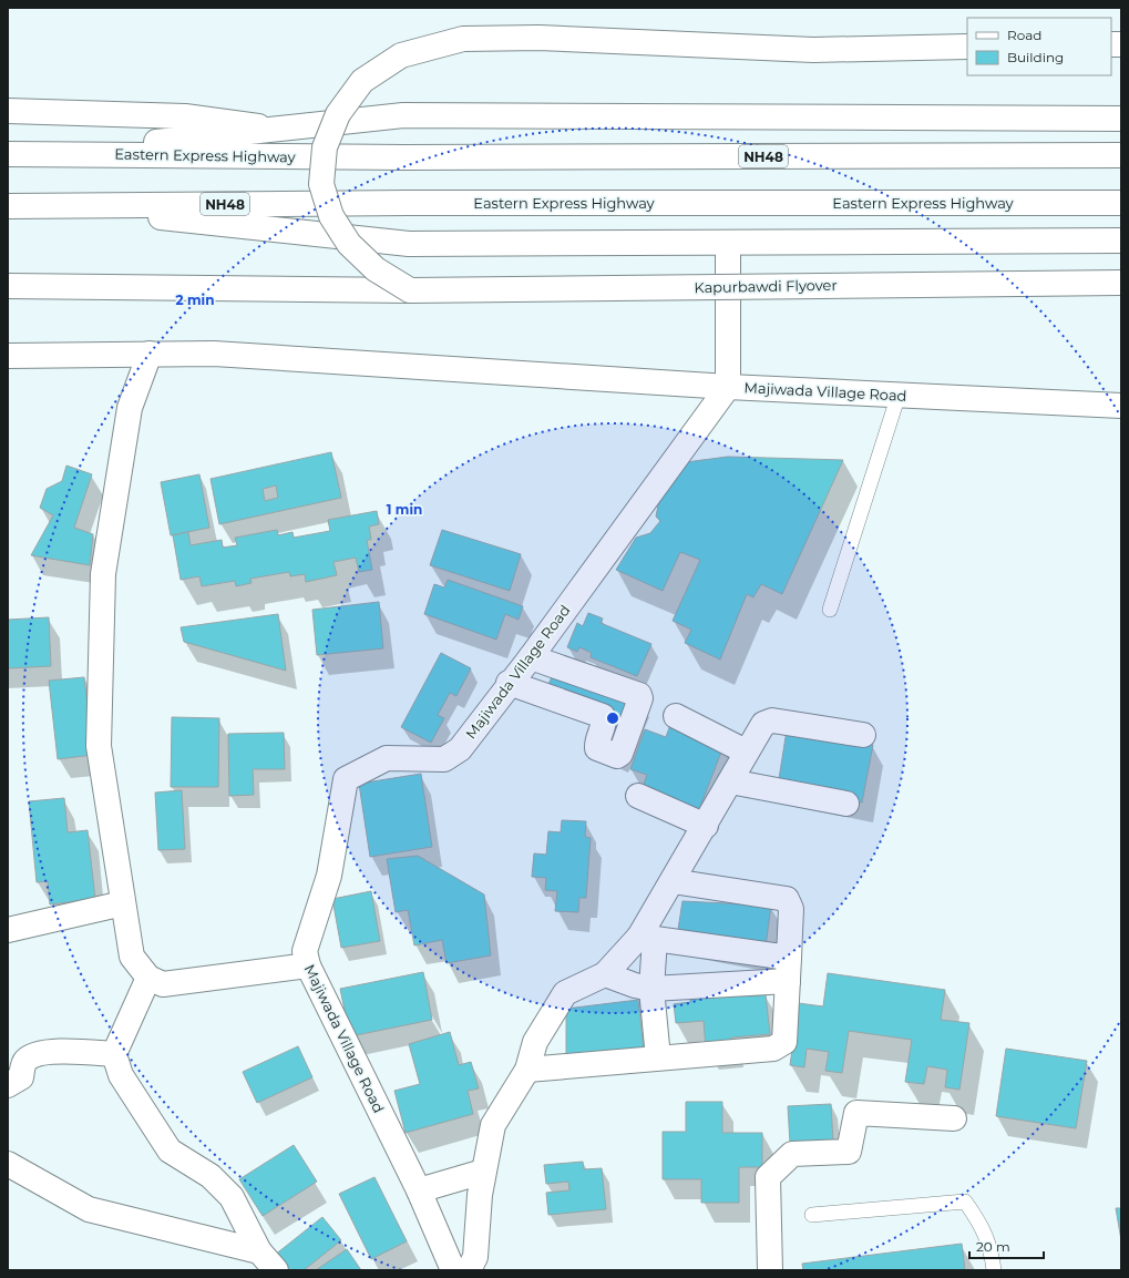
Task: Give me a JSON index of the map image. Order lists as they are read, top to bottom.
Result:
{
  "streets": {
    "main road": [
      "Eastern Express Highway",
      "NH48",
      "Kapurbawdi Flyover",
      "Majiwada Village Road"
    ]
  },
  "legend": ["Road", "Building"],
  "scale_bar": "20 m",
  "rings": ["2 min", "1 min"]
}
